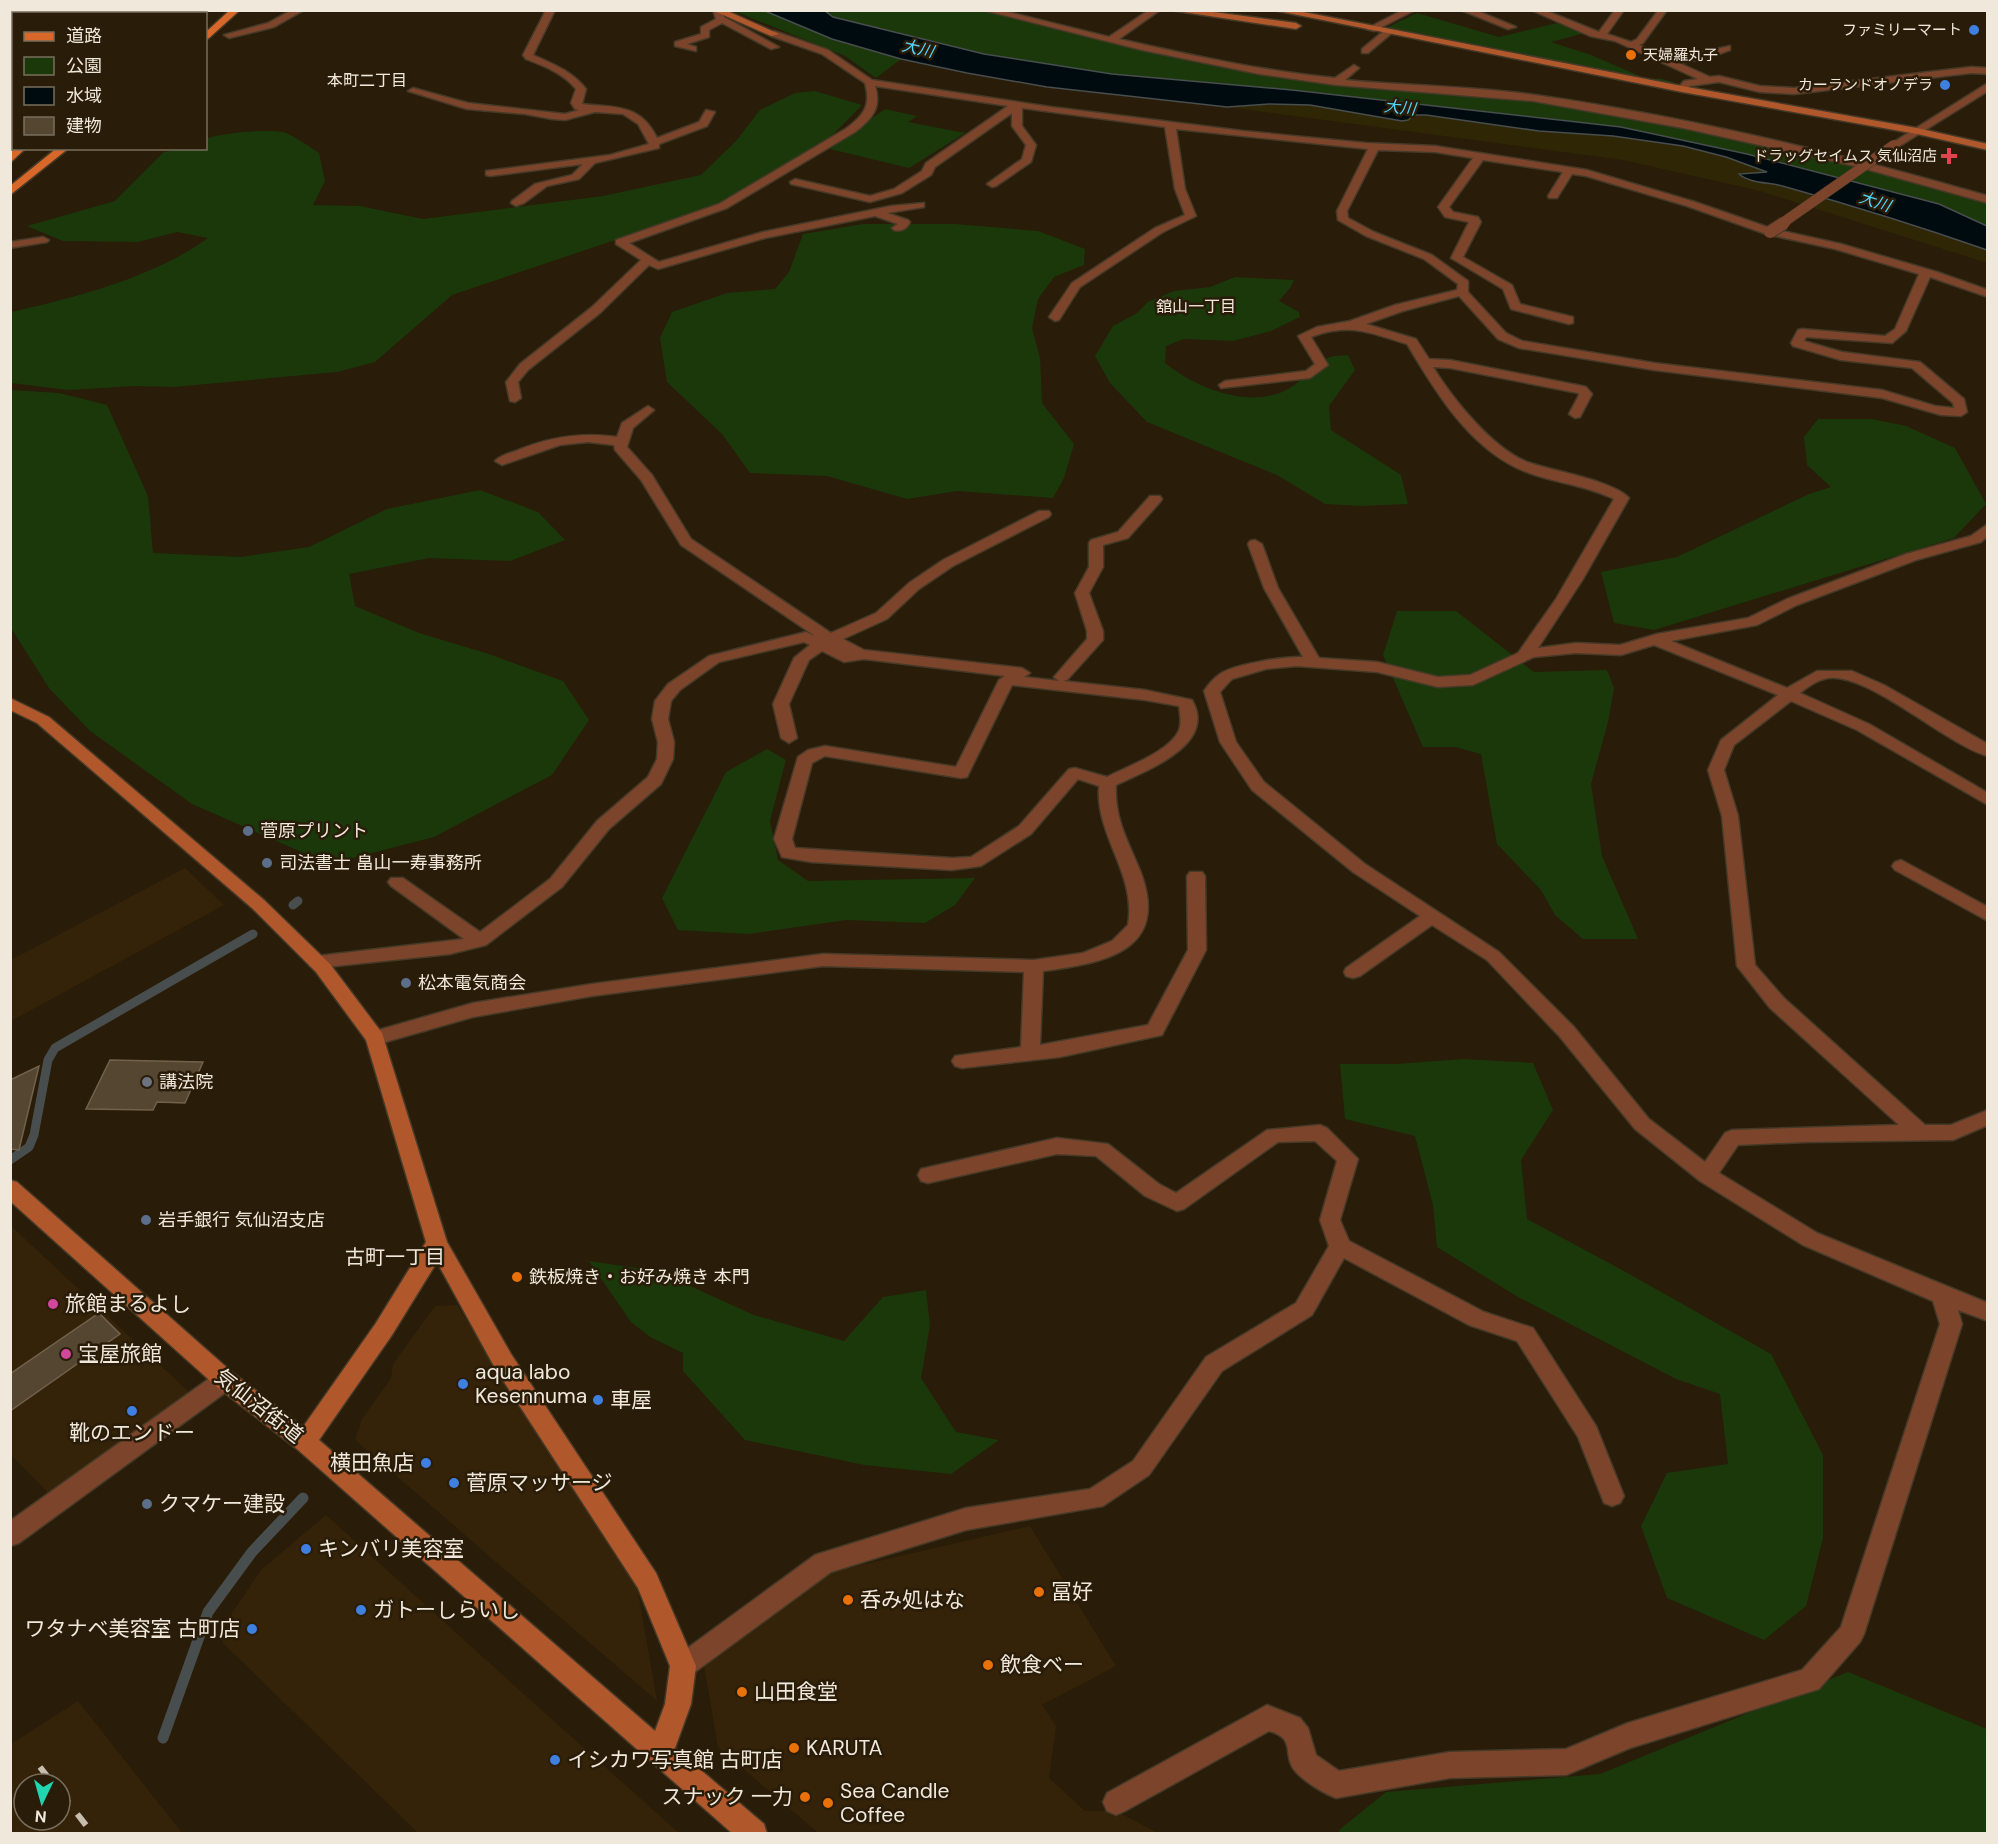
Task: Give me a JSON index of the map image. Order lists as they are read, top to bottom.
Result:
{
  "streets": {
    "street": ["気仙沼街道"]
  },
  "districts": ["本町二丁目", "舘山一丁目", "古町一丁目"],
  "water": ["大川"],
  "places": {
    "other": [
      "ファミリーマート",
      "天婦羅丸子",
      "カーランドオノデラ",
      "菅原プリント",
      "司法書士 畠山一寿事務所",
      "松本電気商会",
      "講法院",
      "岩手銀行 気仙沼支店",
      "鉄板焼き・お好み焼き 本門",
      "旅館まるよし",
      "宝屋旅館",
      "aqua labo Kesennuma",
      "車屋",
      "靴のエンドー",
      "横田魚店",
      "菅原マッサージ",
      "クマケー建設",
      "キンバリ美容室",
      "冨好",
      "呑み処はな",
      "ガトーしらいし",
      "ワタナベ美容室 古町店",
      "飲食ベー",
      "山田食堂",
      "KARUTA",
      "イシカワ写真館 古町店",
      "スナック 一力",
      "Sea Candle Coffee"
    ],
    "health": ["ドラッグセイムス 気仙沼店"]
  },
  "legend": [
    "道路",
    "公園",
    "水域",
    "建物"
  ],
  "north": "bottom"
}
